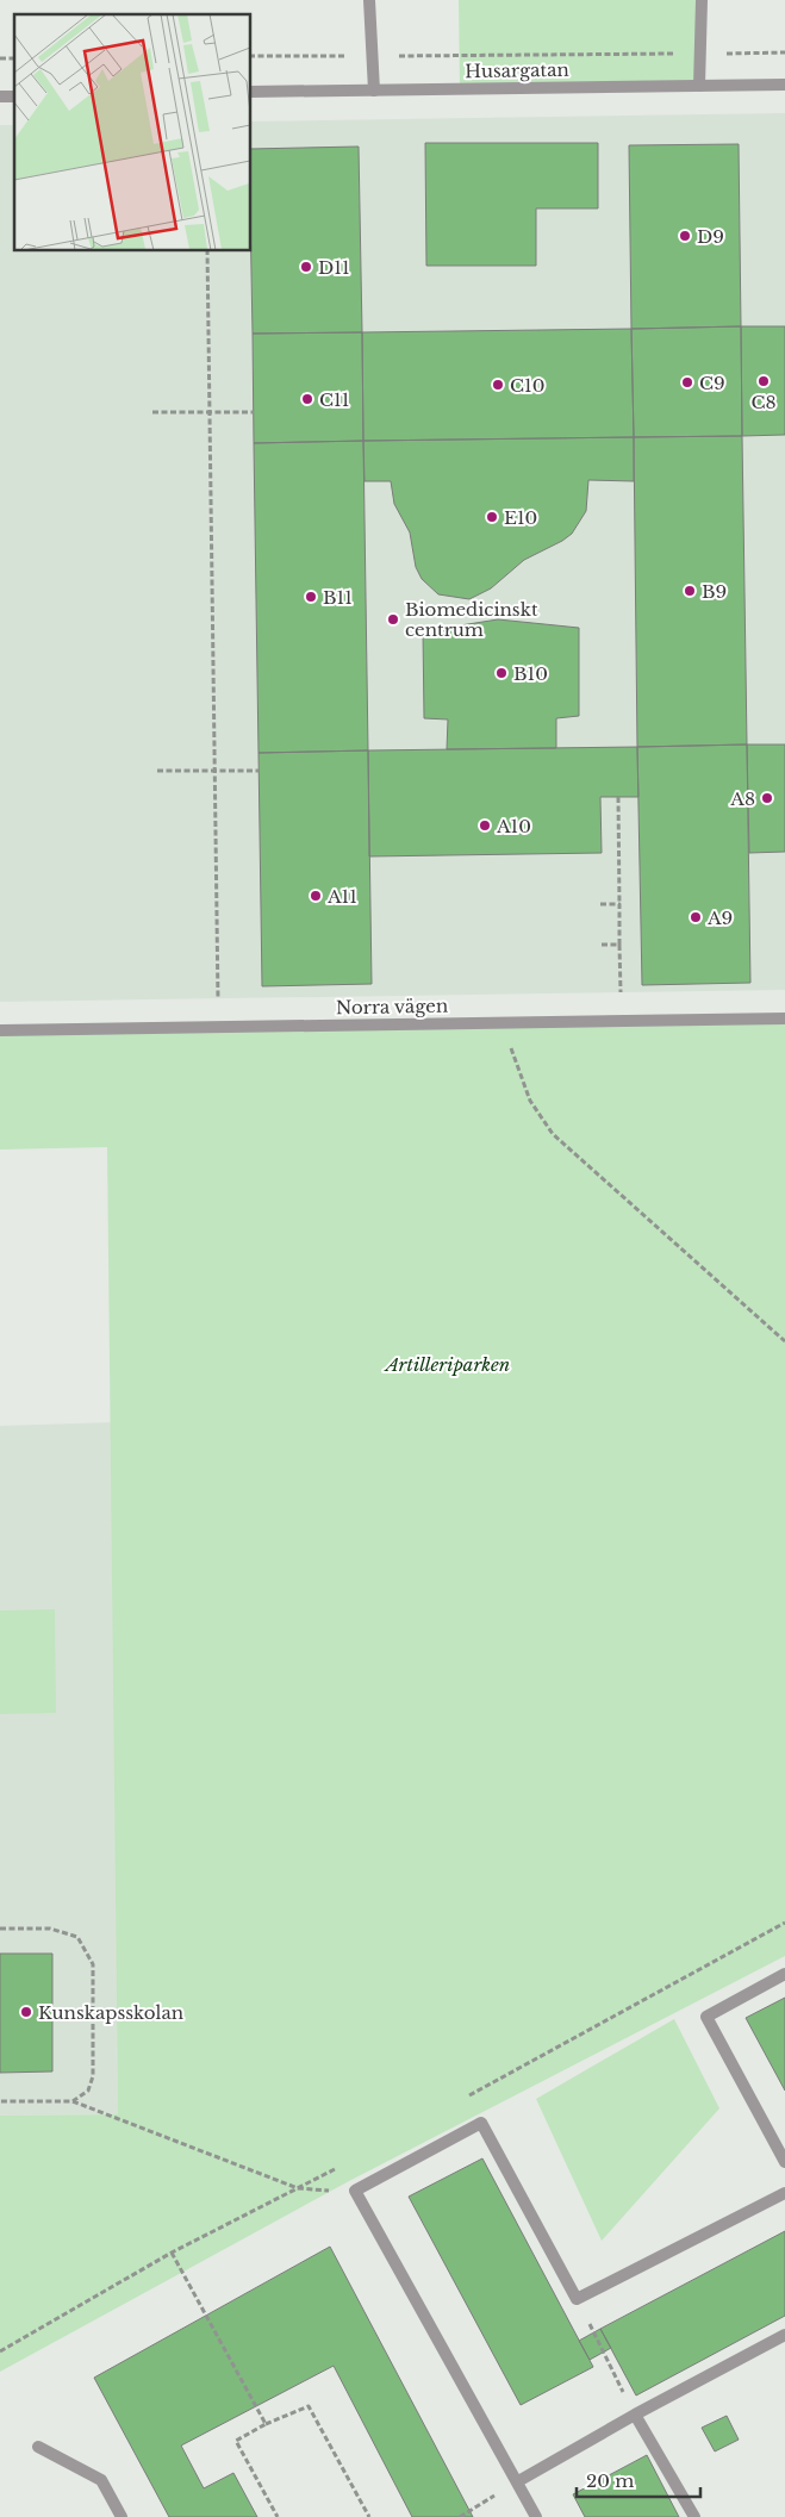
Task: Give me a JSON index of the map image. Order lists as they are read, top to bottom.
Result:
{
  "streets": {
    "street": ["Husargatan", "Norra vägen"]
  },
  "parks": ["Artilleriparken"],
  "places": [
    "D9",
    "D11",
    "C8",
    "C9",
    "C10",
    "C11",
    "E10",
    "B9",
    "B11",
    "Biomedicinskt centrum",
    "B10",
    "A8",
    "A10",
    "A11",
    "A9",
    "Kunskapsskolan"
  ],
  "scale_bar": "20 m"
}
